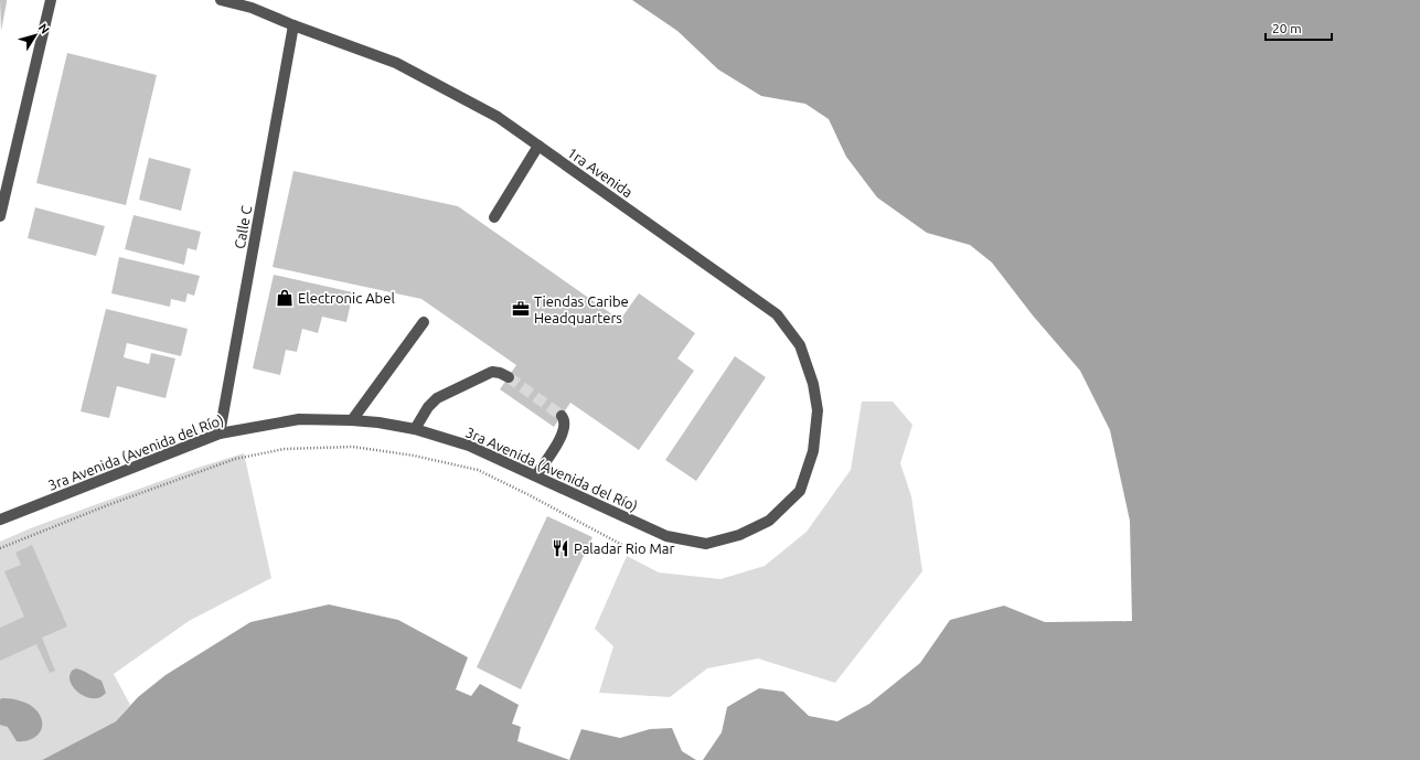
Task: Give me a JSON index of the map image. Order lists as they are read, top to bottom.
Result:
{
  "streets": {
    "street": ["1ra Avenida", "Calle C", "3ra Avenida (Avenida del Río)"]
  },
  "crossings": [
    ["1ra Avenida", "Calle C"],
    ["1ra Avenida", "3ra Avenida (Avenida del Río)"],
    ["Calle C", "3ra Avenida (Avenida del Río)"]
  ],
  "places": {
    "shop": ["Electronic Abel"],
    "office": ["Tiendas Caribe Headquarters"],
    "restaurant": ["Paladar Rio Mar"]
  },
  "scale_bar": "20 m",
  "north": "top right"
}
